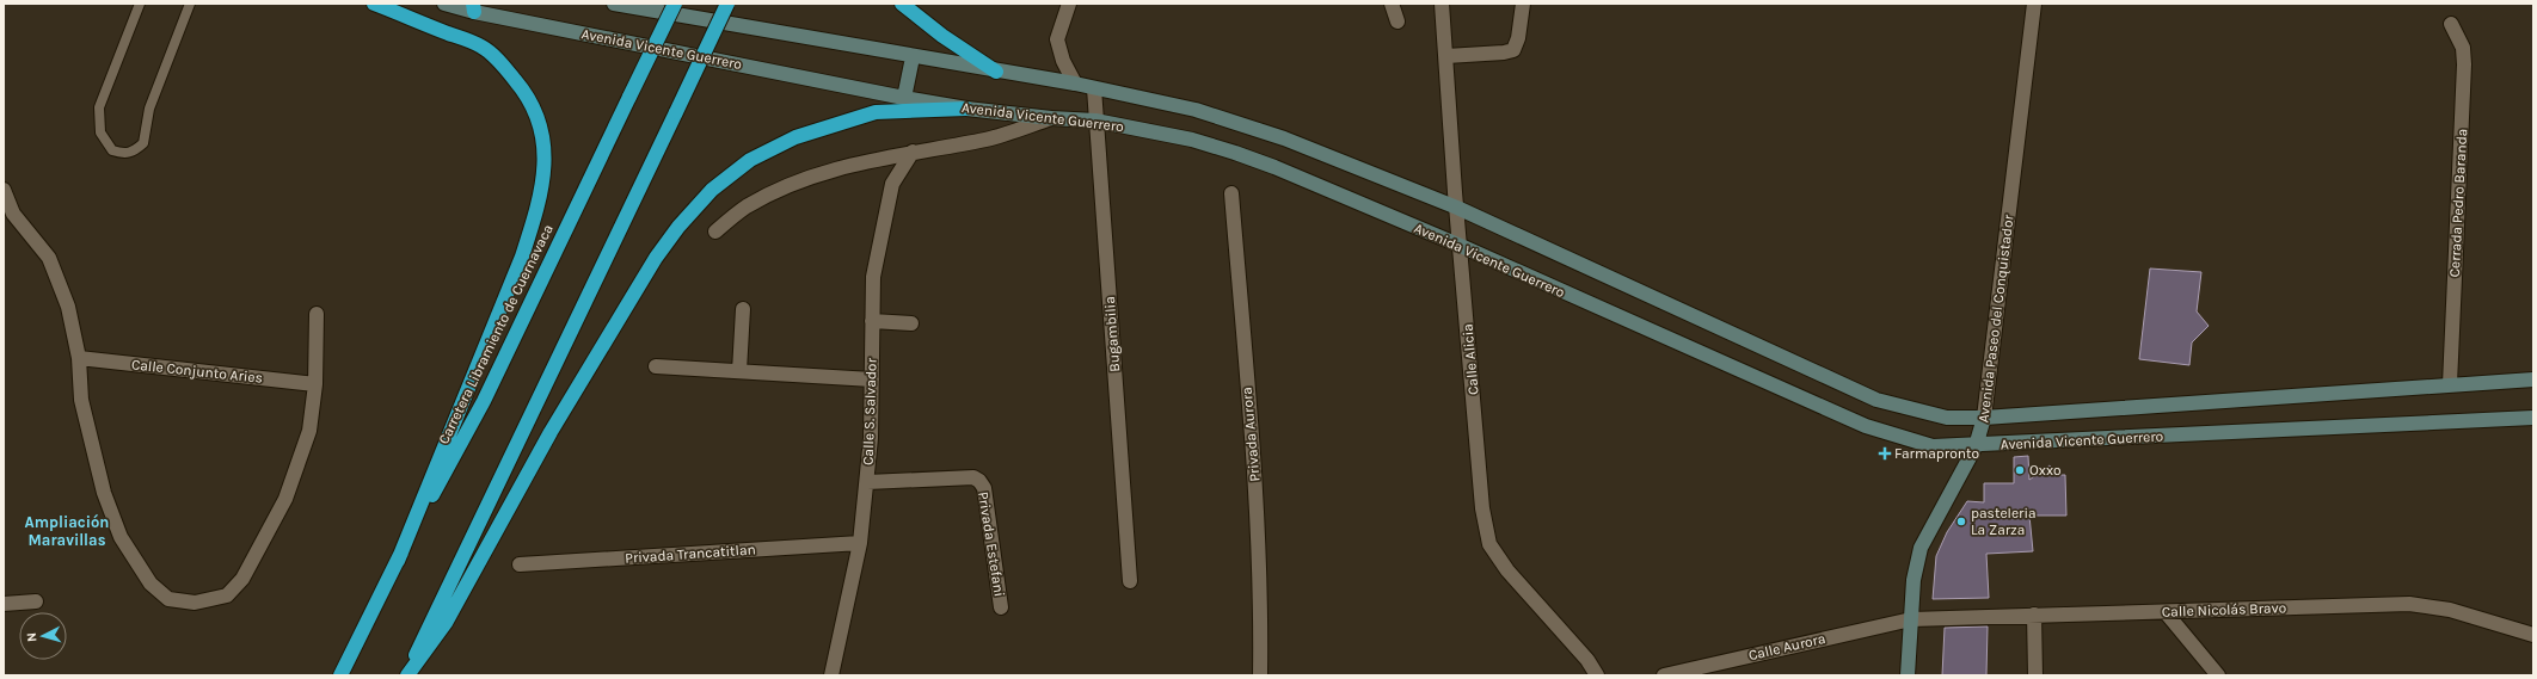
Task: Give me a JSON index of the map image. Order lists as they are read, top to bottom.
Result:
{
  "streets": {
    "highway": ["Carretera Libramiento de Cuernavaca"],
    "main road": ["Avenida Vicente Guerrero", "Avenida Paseo del Conquistador"],
    "street": [
      "Cerrada Pedro Baranda",
      "Bugambilia",
      "Calle Alicia",
      "Calle Conjunto Aries",
      "Calle S. Salvador",
      "Privada Aurora",
      "Privada Estefani",
      "Privada Trancatitlan",
      "Calle Nicolás Bravo",
      "Calle Aurora"
    ]
  },
  "crossings": [
    ["Avenida Vicente Guerrero", "Cerrada Pedro Baranda"],
    ["Avenida Vicente Guerrero", "Avenida Paseo del Conquistador"],
    ["Avenida Vicente Guerrero", "Bugambilia"],
    ["Avenida Vicente Guerrero", "Calle Alicia"],
    ["Avenida Paseo del Conquistador", "Calle Nicolás Bravo"],
    ["Avenida Paseo del Conquistador", "Calle Aurora"],
    ["Calle S. Salvador", "Privada Estefani"],
    ["Calle S. Salvador", "Privada Trancatitlan"],
    ["Calle Nicolás Bravo", "Calle Aurora"]
  ],
  "districts": ["Ampliación Maravillas"],
  "places": {
    "health": ["Farmapronto"],
    "other": ["Oxxo", "pasteleria La Zarza"]
  },
  "north": "left"
}
